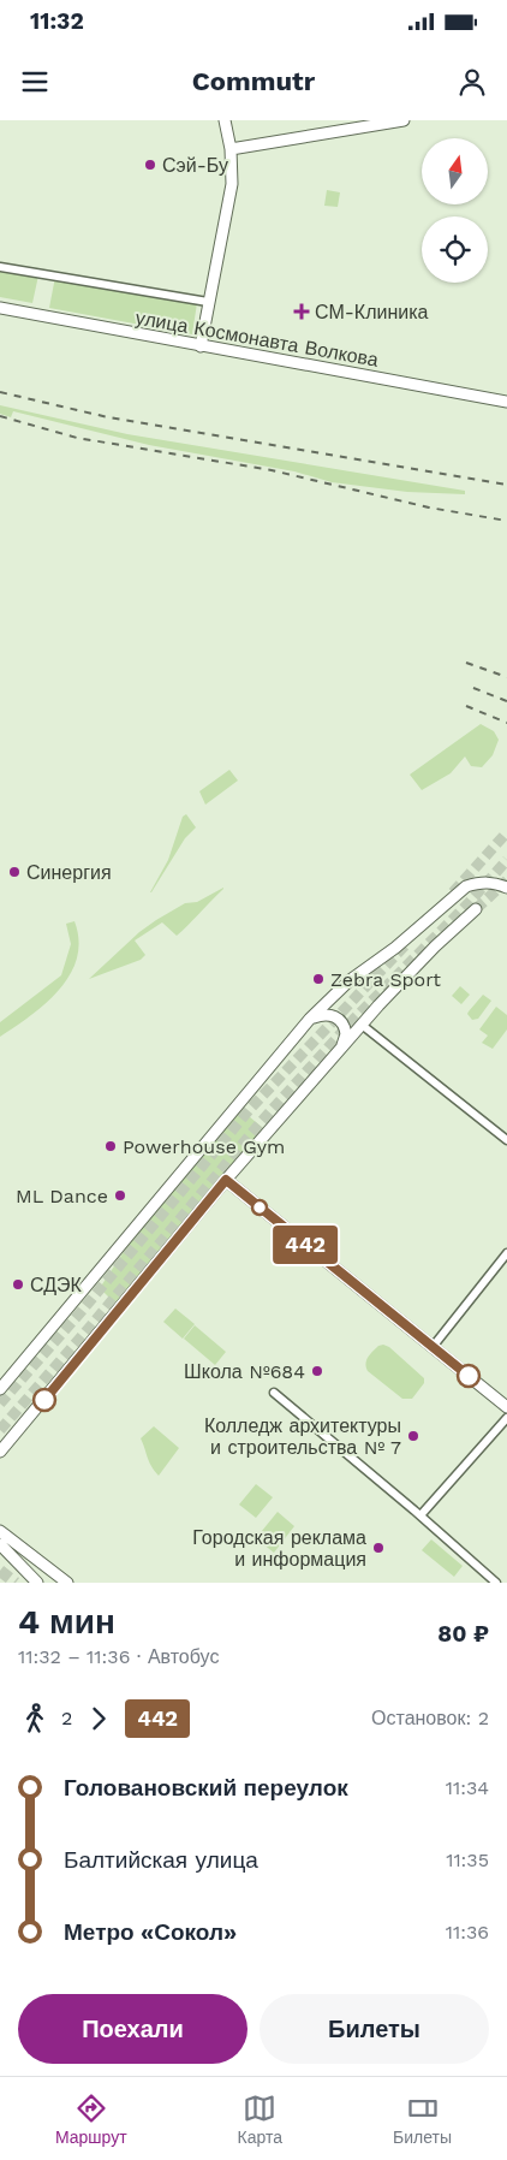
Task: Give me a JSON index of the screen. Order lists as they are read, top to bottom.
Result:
{
  "streets": {
    "street": ["улица Космонавта Волкова"]
  },
  "places": {
    "other": [
      "Сэй-Бу",
      "Синергия",
      "Zebra Sport",
      "Powerhouse Gym",
      "ML Dance",
      "СДЭК",
      "Школа №684",
      "Колледж архитектуры и строительства № 7",
      "Городская реклама и информация"
    ],
    "health": ["СМ-Клиника"]
  },
  "lines": ["bus line 442"],
  "north": "top",
  "page": {
    "status": "11:32",
    "header": "Commutr",
    "on_map": "442",
    "heading": ["4 мин", "11:32 – 11:36 · Автобус", "80 ₽"],
    "legs": ["2", "442", "Остановок: 2"],
    "list": [
      {
        "name": "Головановский переулок",
        "value": "11:34"
      },
      {
        "name": "Балтийская улица",
        "value": "11:35"
      },
      {
        "name": "Метро «Сокол»",
        "value": "11:36"
      }
    ],
    "buttons": ["Поехали", "Билеты"],
    "tabs": ["Маршрут", "Карта", "Билеты"]
  }
}
